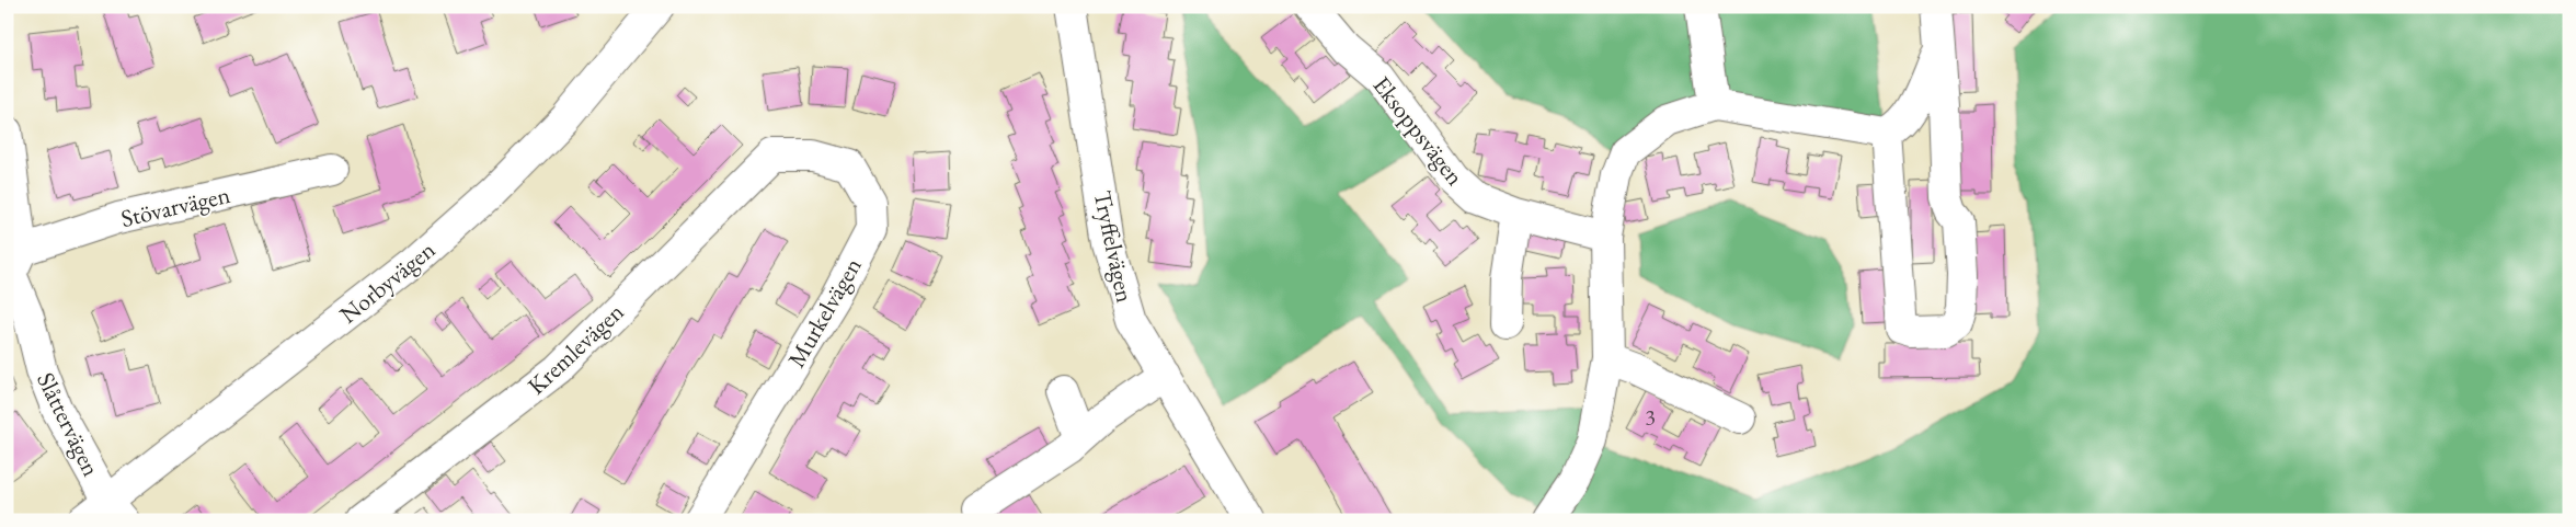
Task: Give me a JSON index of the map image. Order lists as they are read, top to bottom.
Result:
{
  "streets": {
    "street": [
      "Eksoppsvägen",
      "Stövarvägen",
      "Tryffelvägen",
      "Norbyvägen",
      "Murkelvägen",
      "Kremlevägen",
      "Slåttervägen"
    ]
  },
  "crossings": [
    ["Stövarvägen", "Slåttervägen"],
    ["Norbyvägen", "Slåttervägen"],
    ["Murkelvägen", "Kremlevägen"]
  ],
  "house_numbers": ["3"]
}
